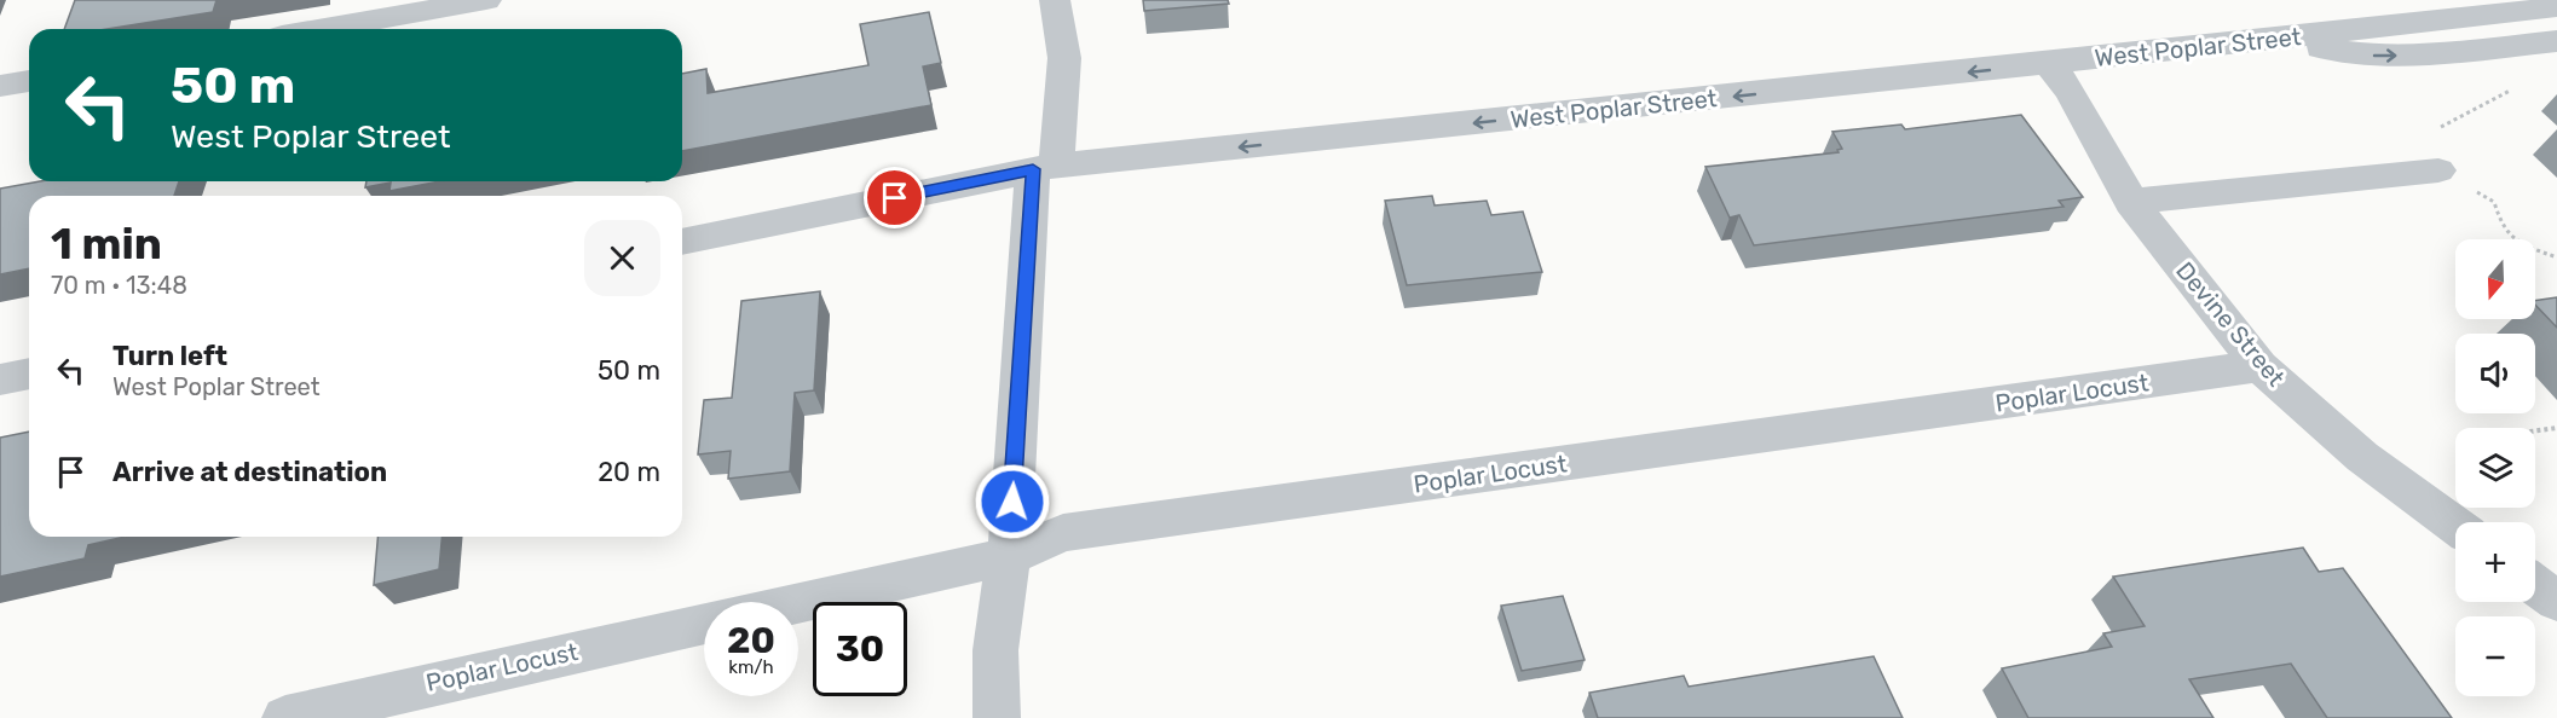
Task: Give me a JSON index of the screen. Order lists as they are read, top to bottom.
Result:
{
  "streets": {
    "street": ["West Poplar Street", "Devine Street", "Poplar Locust"]
  },
  "crossings": [
    ["West Poplar Street", "Devine Street"],
    ["Devine Street", "Poplar Locust"]
  ],
  "one_way": ["West Poplar Street"],
  "north": "bottom",
  "page": {
    "turn": ["50 m", "West Poplar Street"],
    "heading": ["1 min", "70 m · 13:48"],
    "map_buttons": ["+", "−"],
    "list": [
      {
        "name": "Turn left",
        "note": "West Poplar Street",
        "value": "50 m"
      },
      {
        "name": "Arrive at destination",
        "value": "20 m"
      }
    ],
    "speed": "20 km/h",
    "limit": "30"
  }
}
